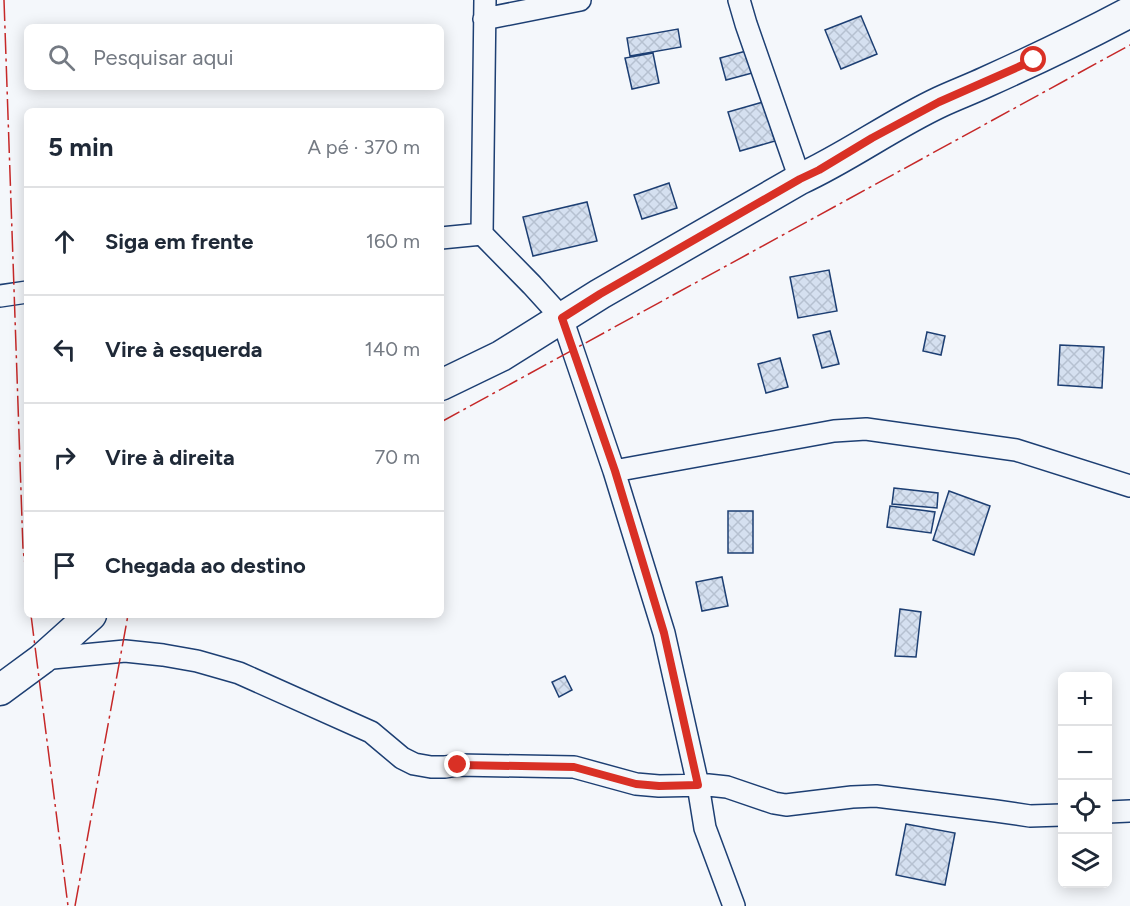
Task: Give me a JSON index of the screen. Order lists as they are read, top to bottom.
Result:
{
  "page": {
    "search": "Pesquisar aqui",
    "heading": ["5 min", "A pé · 370 m"],
    "list": [
      ["Siga em frente", "160 m"],
      ["Vire à esquerda", "140 m"],
      ["Vire à direita", "70 m"],
      "Chegada ao destino"
    ],
    "map_buttons": ["+", "−"]
  }
}
